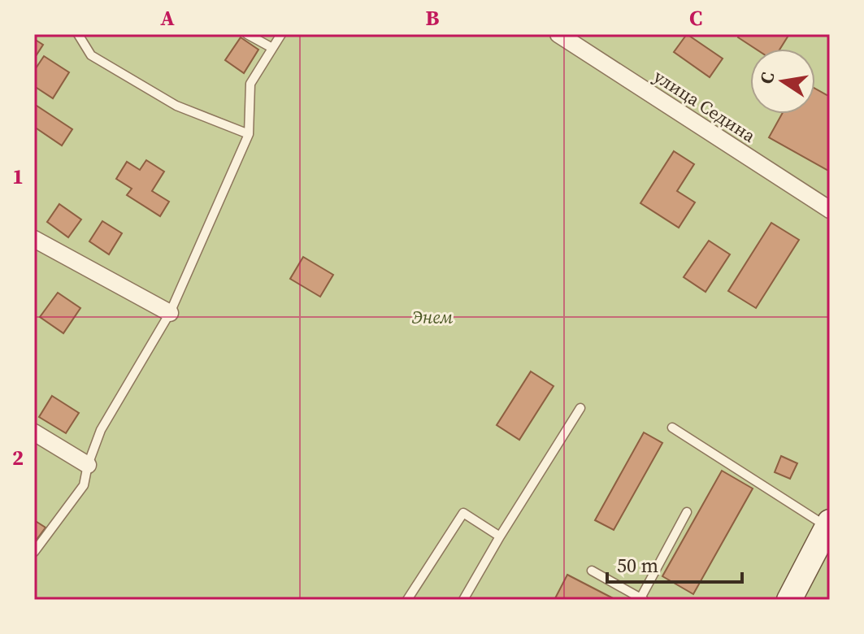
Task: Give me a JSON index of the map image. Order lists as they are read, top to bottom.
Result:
{
  "streets": {
    "street": ["улица Седина"]
  },
  "parks": ["Энем"],
  "scale_bar": "50 m",
  "north": "left",
  "grid": {
    "columns": ["A", "B", "C"],
    "rows": ["1", "2"]
  }
}
